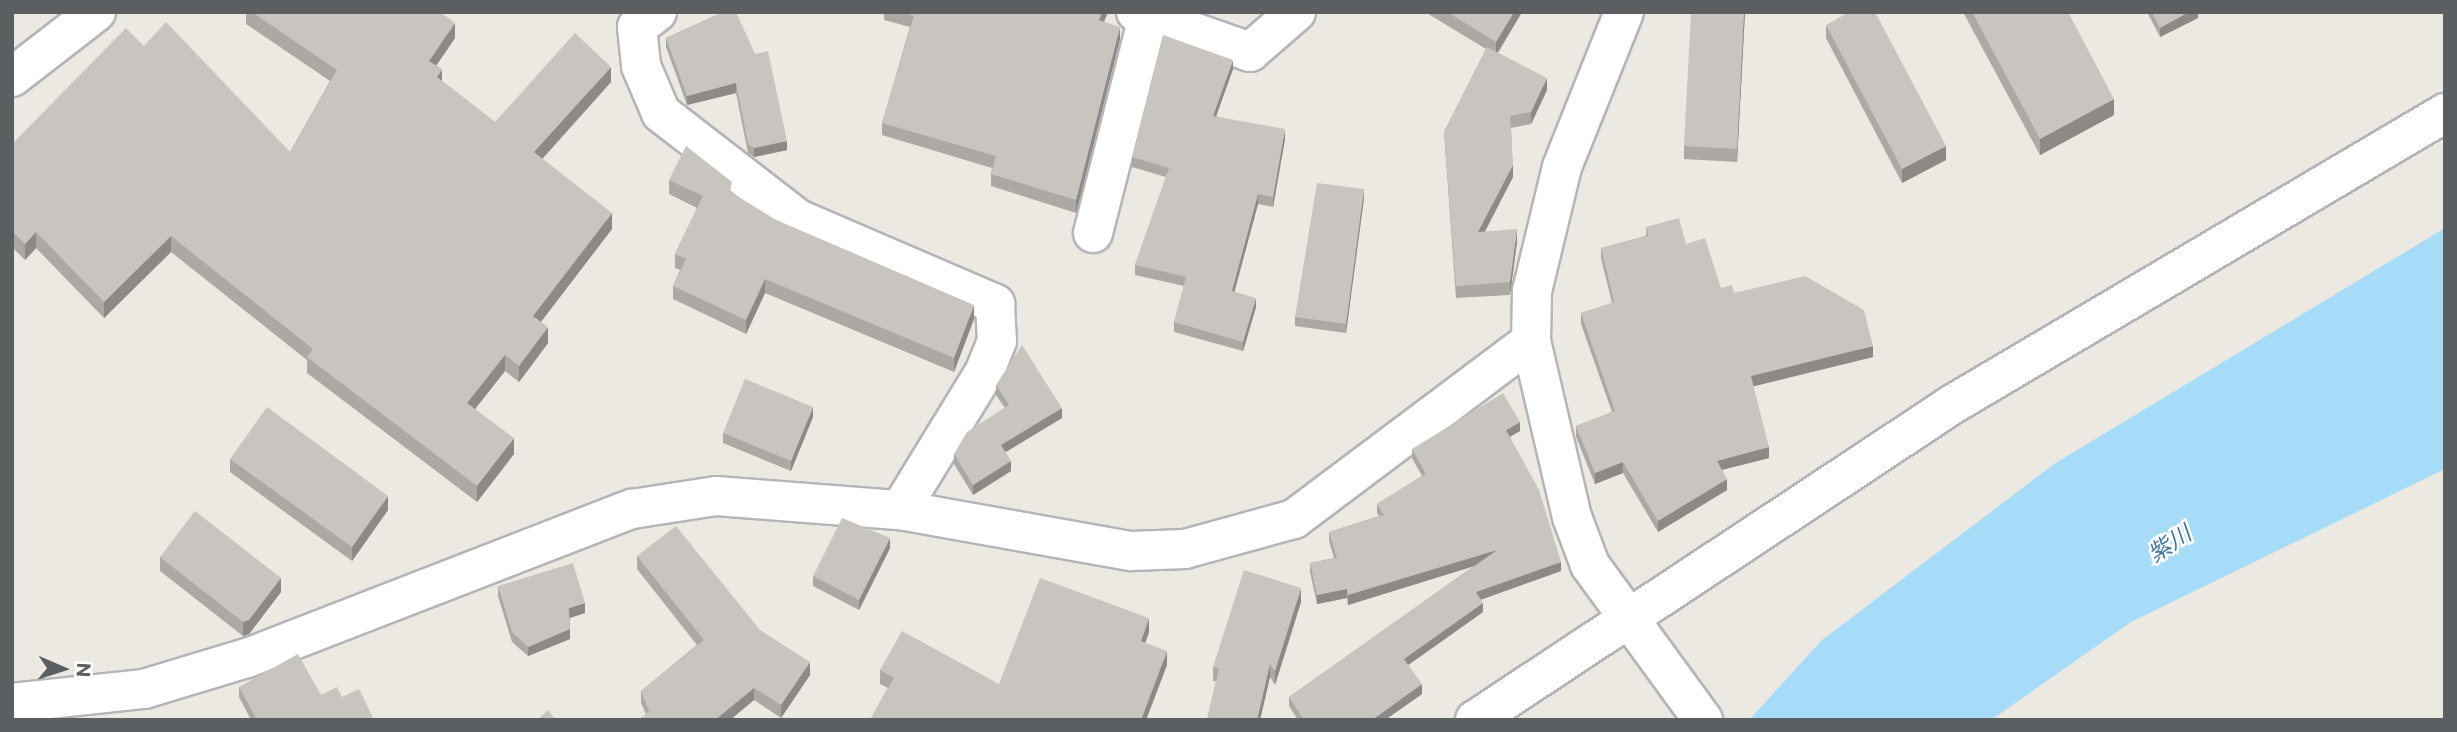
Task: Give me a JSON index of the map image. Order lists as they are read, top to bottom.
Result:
{
  "water": ["紫川"],
  "north": "right"
}
